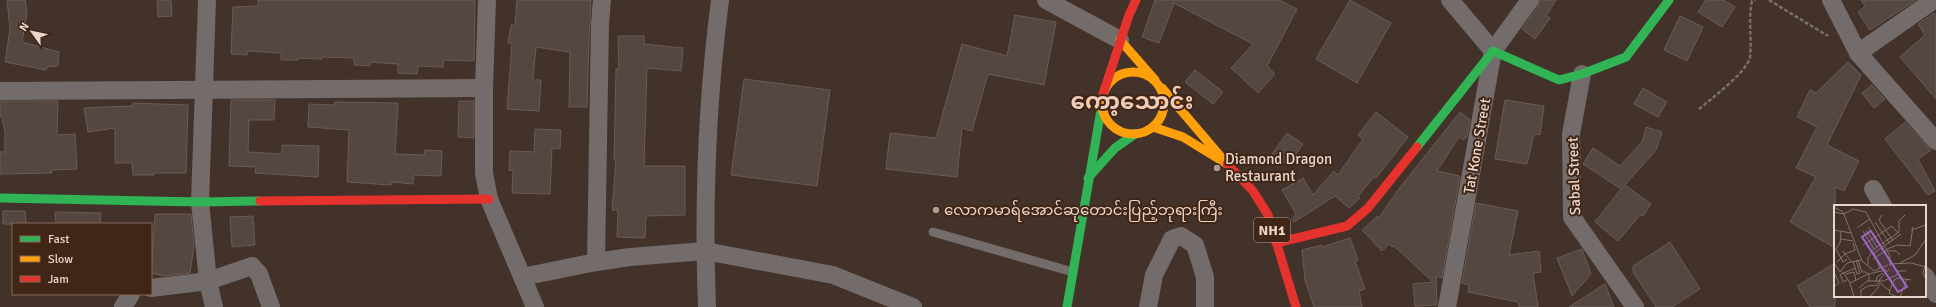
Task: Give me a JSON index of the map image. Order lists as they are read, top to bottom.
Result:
{
  "streets": {
    "main road": ["NH1"],
    "street": ["Tat Kone Street", "Sabal Street"]
  },
  "districts": ["ကော့သောင်း"],
  "places": ["Diamond Dragon Restaurant", "လောကမာရ်အောင်ဆုတောင်းပြည့်ဘုရားကြီး"],
  "legend": ["Fast", "Slow", "Jam"],
  "north": "top left"
}
